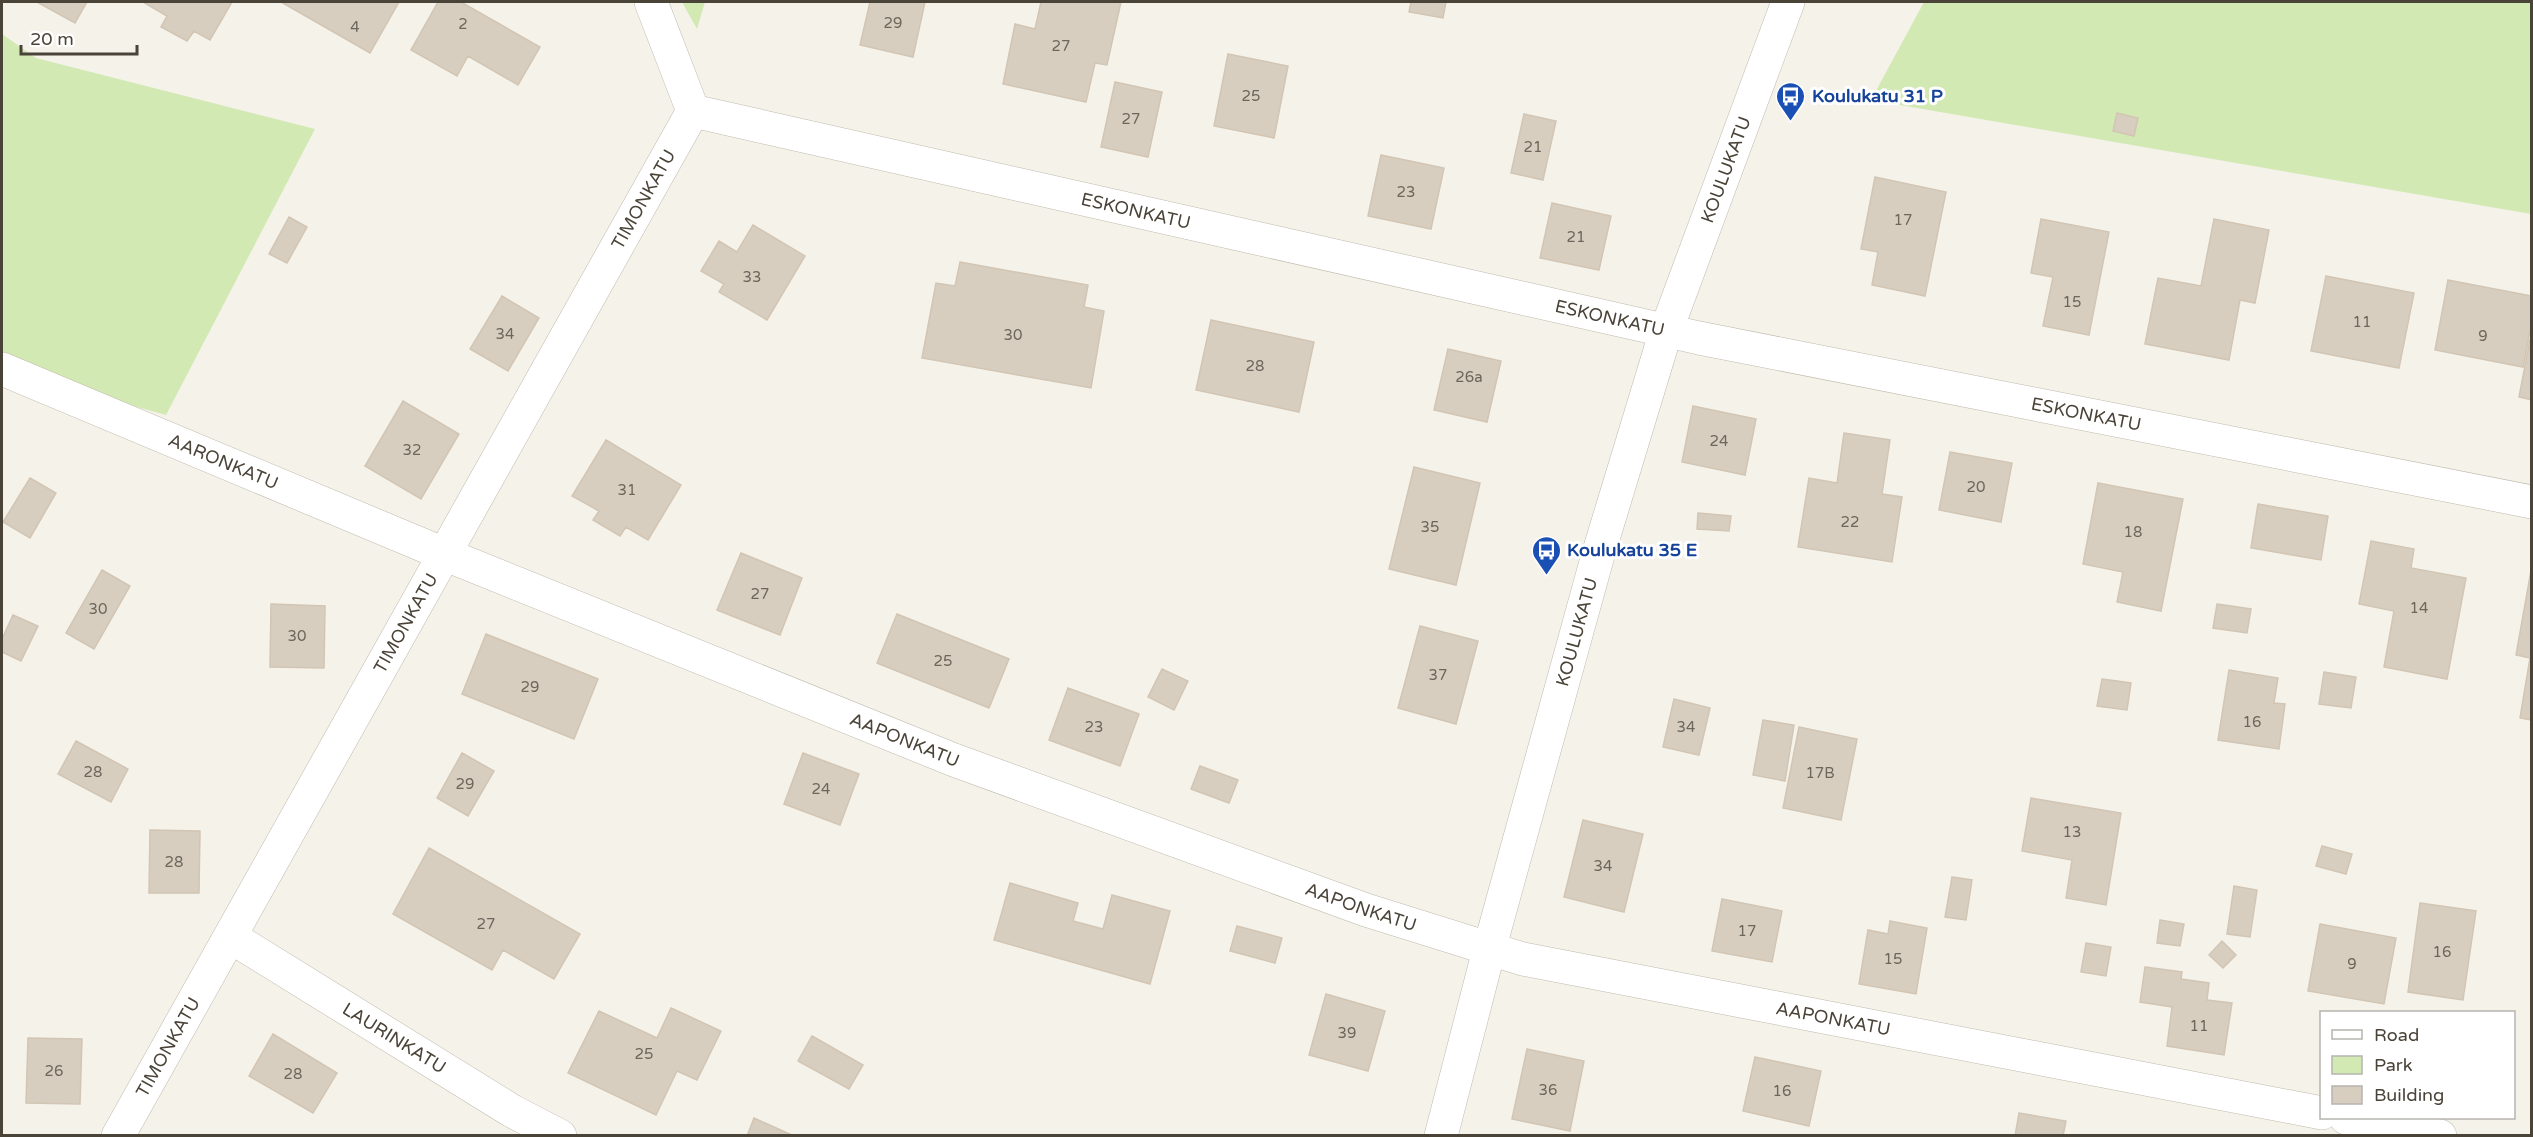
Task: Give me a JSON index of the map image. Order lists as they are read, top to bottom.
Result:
{
  "streets": {
    "street": [
      "KOULUKATU",
      "TIMONKATU",
      "ESKONKATU",
      "AARONKATU",
      "AAPONKATU",
      "LAURINKATU"
    ]
  },
  "crossings": [
    ["KOULUKATU", "ESKONKATU"],
    ["KOULUKATU", "AAPONKATU"],
    ["TIMONKATU", "ESKONKATU"],
    ["TIMONKATU", "AARONKATU"],
    ["TIMONKATU", "AAPONKATU"],
    ["TIMONKATU", "LAURINKATU"],
    ["AARONKATU", "AAPONKATU"]
  ],
  "places": {
    "bus stop": ["Koulukatu 31 P", "Koulukatu 35 E"]
  },
  "house_numbers": [
    "29",
    "2",
    "4",
    "27",
    "25",
    "27",
    "21",
    "23",
    "17",
    "21",
    "33",
    "15",
    "11",
    "34",
    "30",
    "9",
    "28",
    "26a",
    "24",
    "32",
    "20",
    "31",
    "22",
    "35",
    "18",
    "27",
    "14",
    "30",
    "30",
    "25",
    "37",
    "29",
    "16",
    "23",
    "34",
    "28",
    "17B",
    "29",
    "24",
    "13",
    "28",
    "34",
    "27",
    "17",
    "16",
    "15",
    "9",
    "11",
    "39",
    "25",
    "26",
    "28",
    "36",
    "16"
  ],
  "legend": ["Road", "Park", "Building"],
  "scale_bar": "20 m"
}
